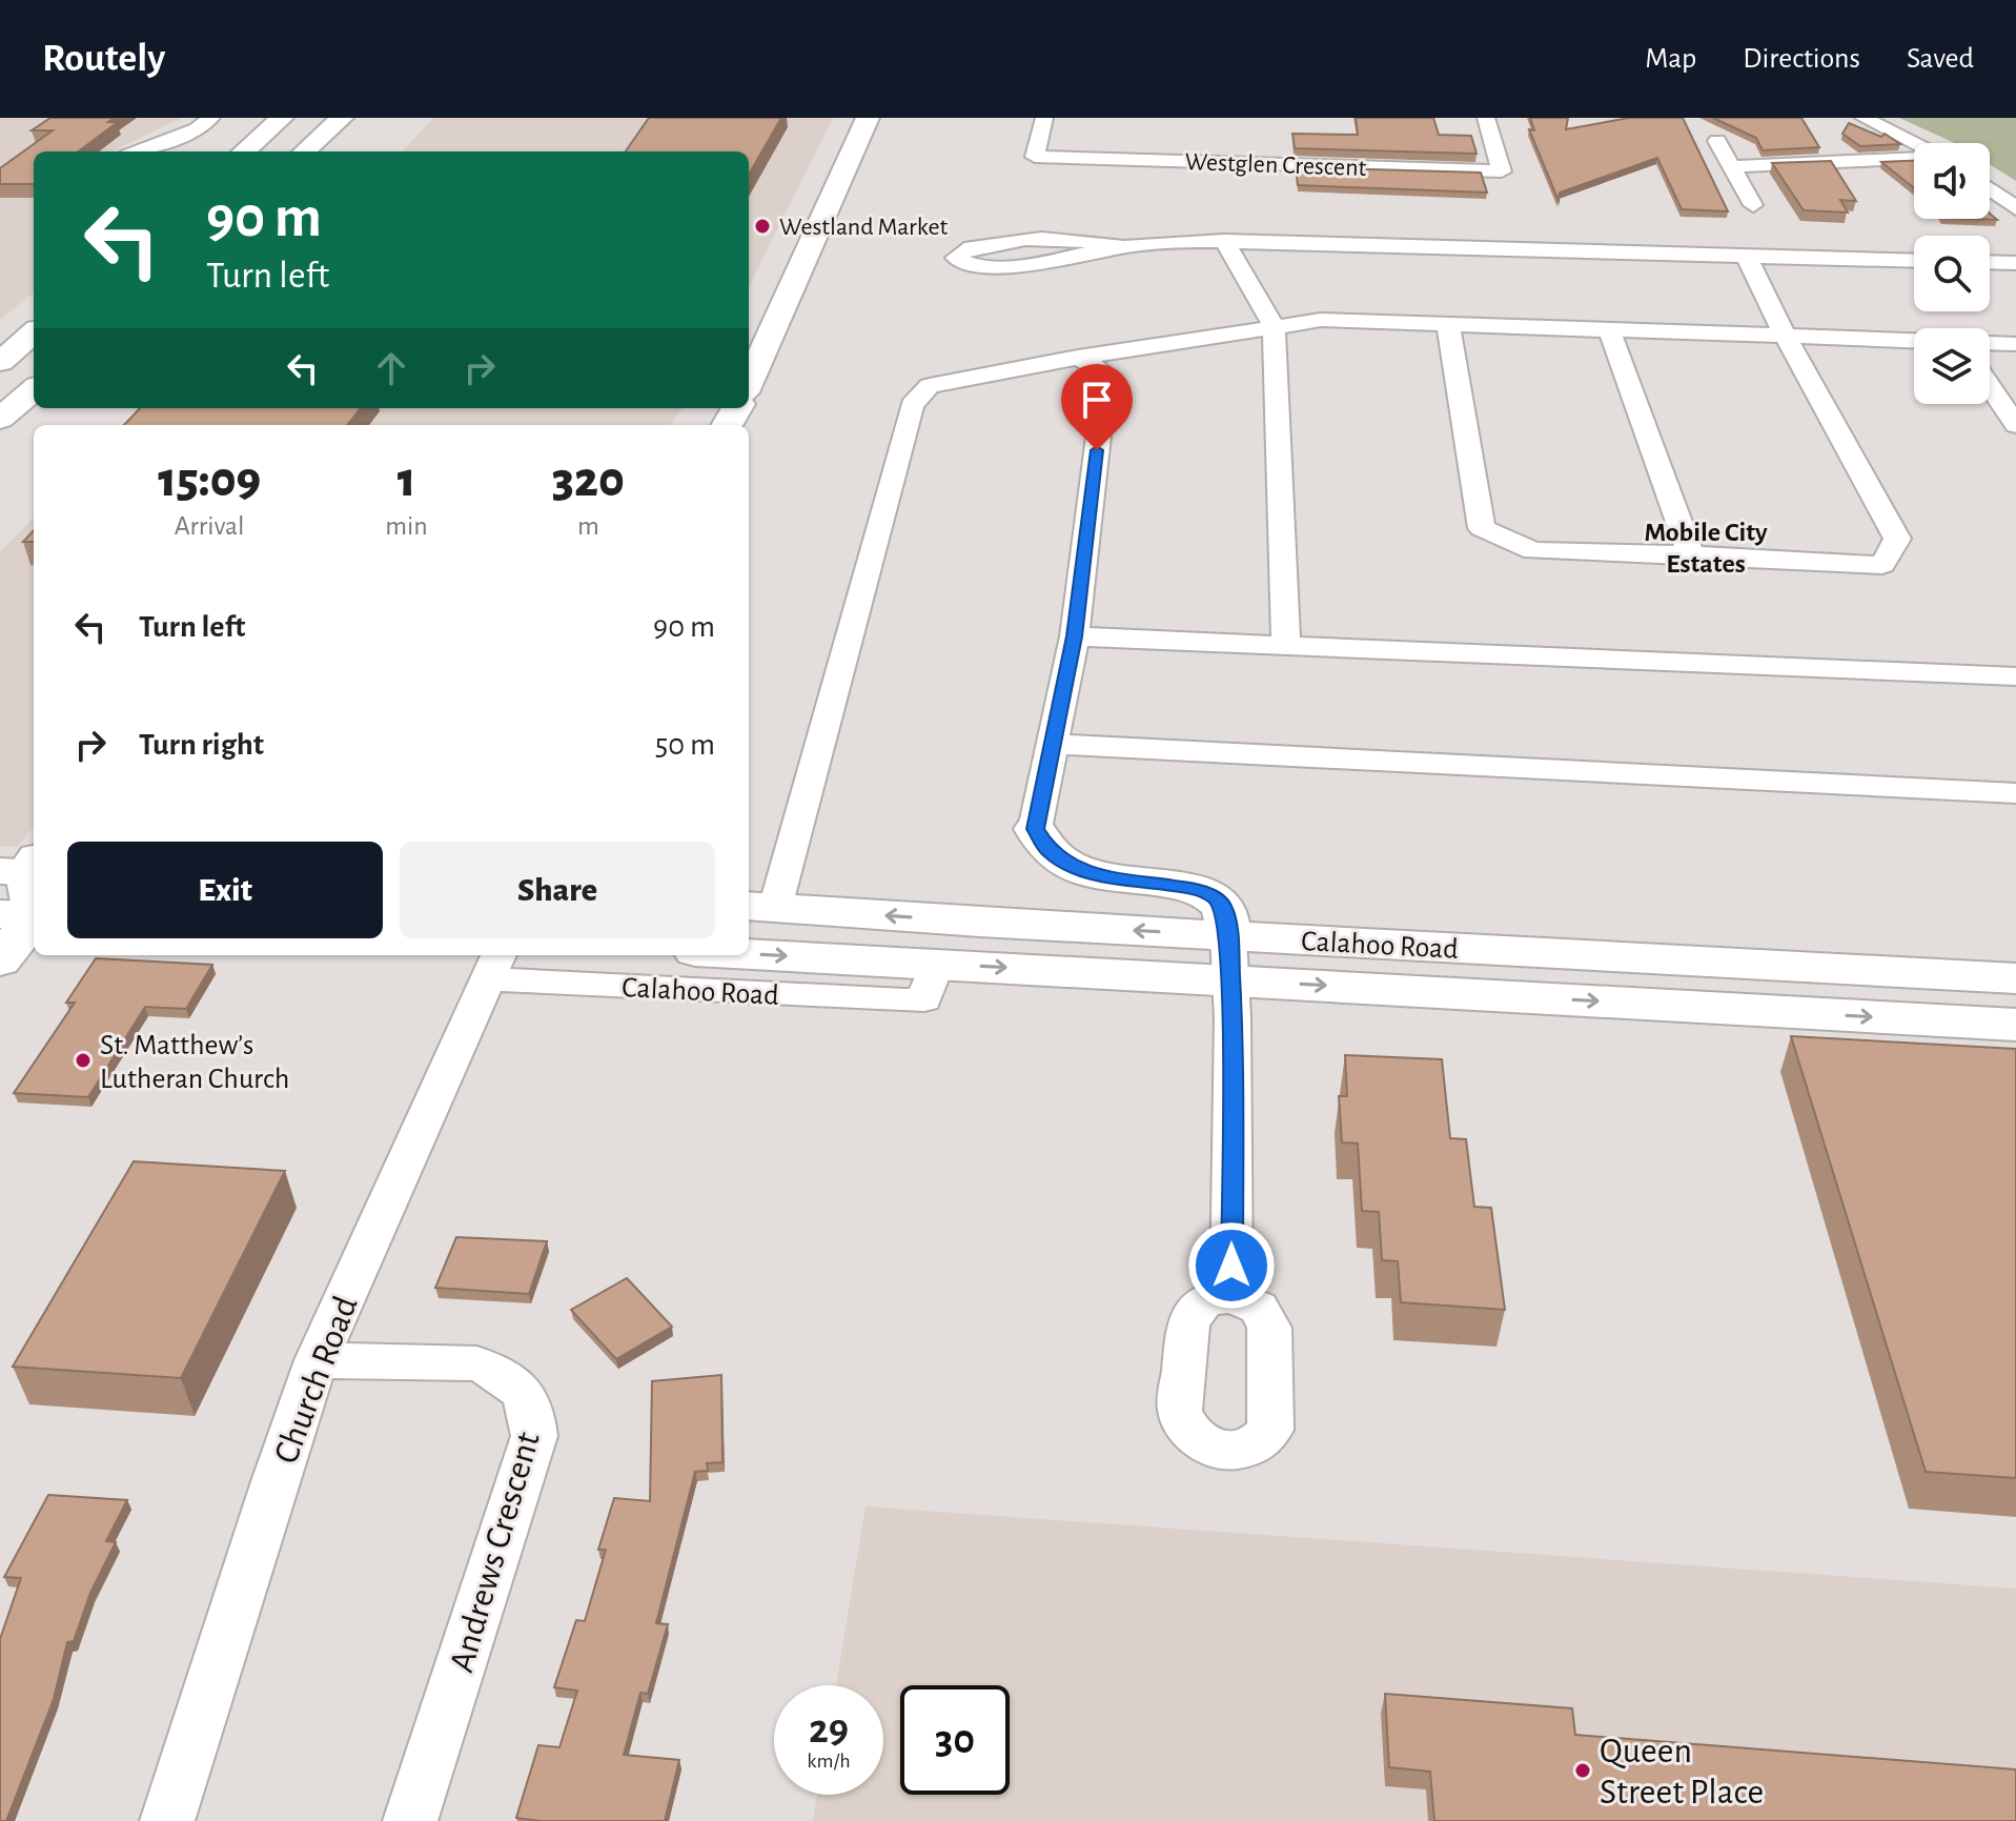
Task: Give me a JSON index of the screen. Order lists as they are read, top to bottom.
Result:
{
  "streets": {
    "main road": ["Calahoo Road"],
    "street": ["Westglen Crescent", "Church Road", "Andrews Crescent"]
  },
  "crossings": [
    ["Calahoo Road", "Church Road"],
    ["Church Road", "Andrews Crescent"]
  ],
  "districts": ["Mobile City Estates"],
  "places": ["Westland Market", "St. Matthew’s Lutheran Church", "Queen Street Place"],
  "page": {
    "header": "Routely",
    "nav": ["Map", "Directions", "Saved"],
    "turn": ["90 m", "Turn left"],
    "eta": [
      "15:09",
      "Arrival",
      "1",
      "min",
      "320",
      "m"
    ],
    "list": [
      {
        "name": "Turn left",
        "value": "90 m"
      },
      {
        "name": "Turn right",
        "value": "50 m"
      }
    ],
    "buttons": ["Exit", "Share"],
    "speed": "29 km/h",
    "limit": "30"
  }
}
